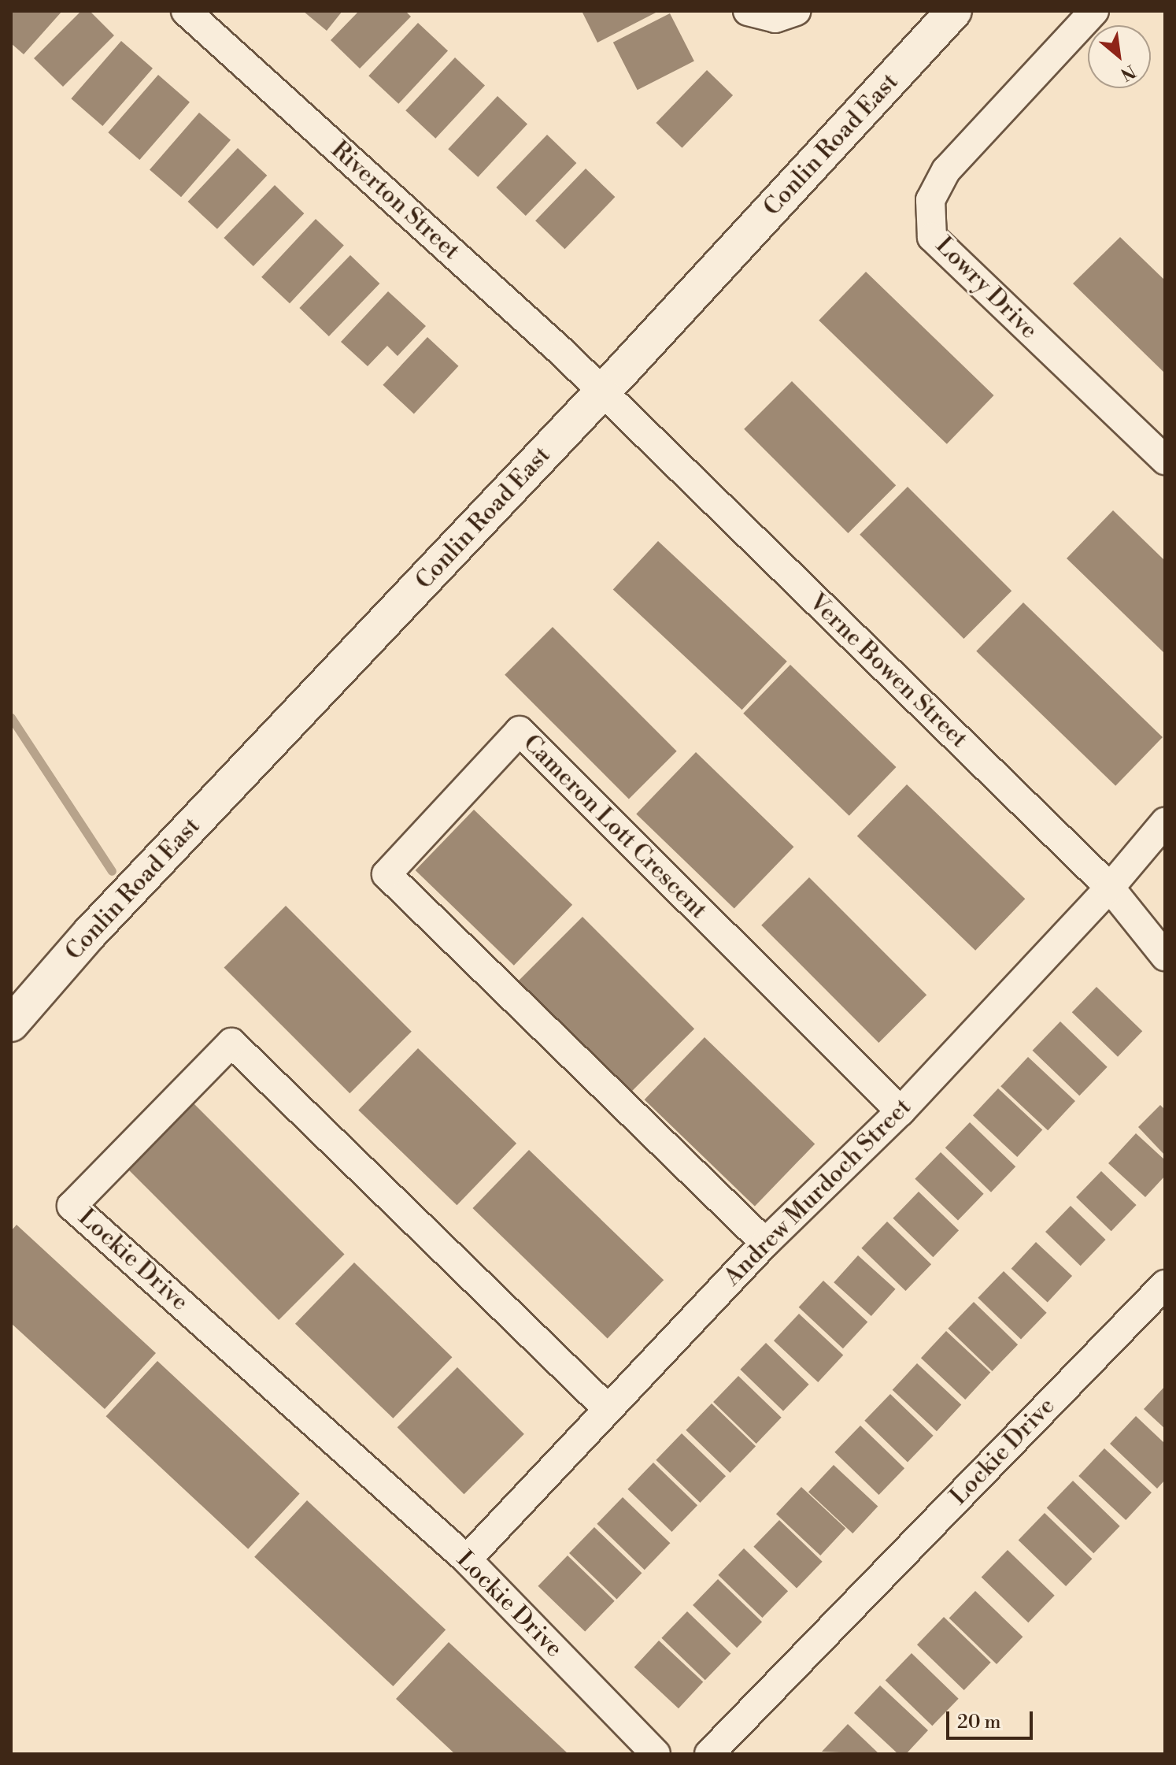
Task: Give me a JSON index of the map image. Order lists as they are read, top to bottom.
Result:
{
  "streets": {
    "street": [
      "Conlin Road East",
      "Riverton Street",
      "Lowry Drive",
      "Verne Bowen Street",
      "Cameron Lott Crescent",
      "Andrew Murdoch Street",
      "Lockie Drive"
    ]
  },
  "crossings": [
    ["Conlin Road East", "Riverton Street"],
    ["Conlin Road East", "Verne Bowen Street"],
    ["Riverton Street", "Verne Bowen Street"],
    ["Verne Bowen Street", "Andrew Murdoch Street"],
    ["Cameron Lott Crescent", "Andrew Murdoch Street"],
    ["Andrew Murdoch Street", "Lockie Drive"]
  ],
  "scale_bar": "20 m",
  "north": "bottom right"
}
